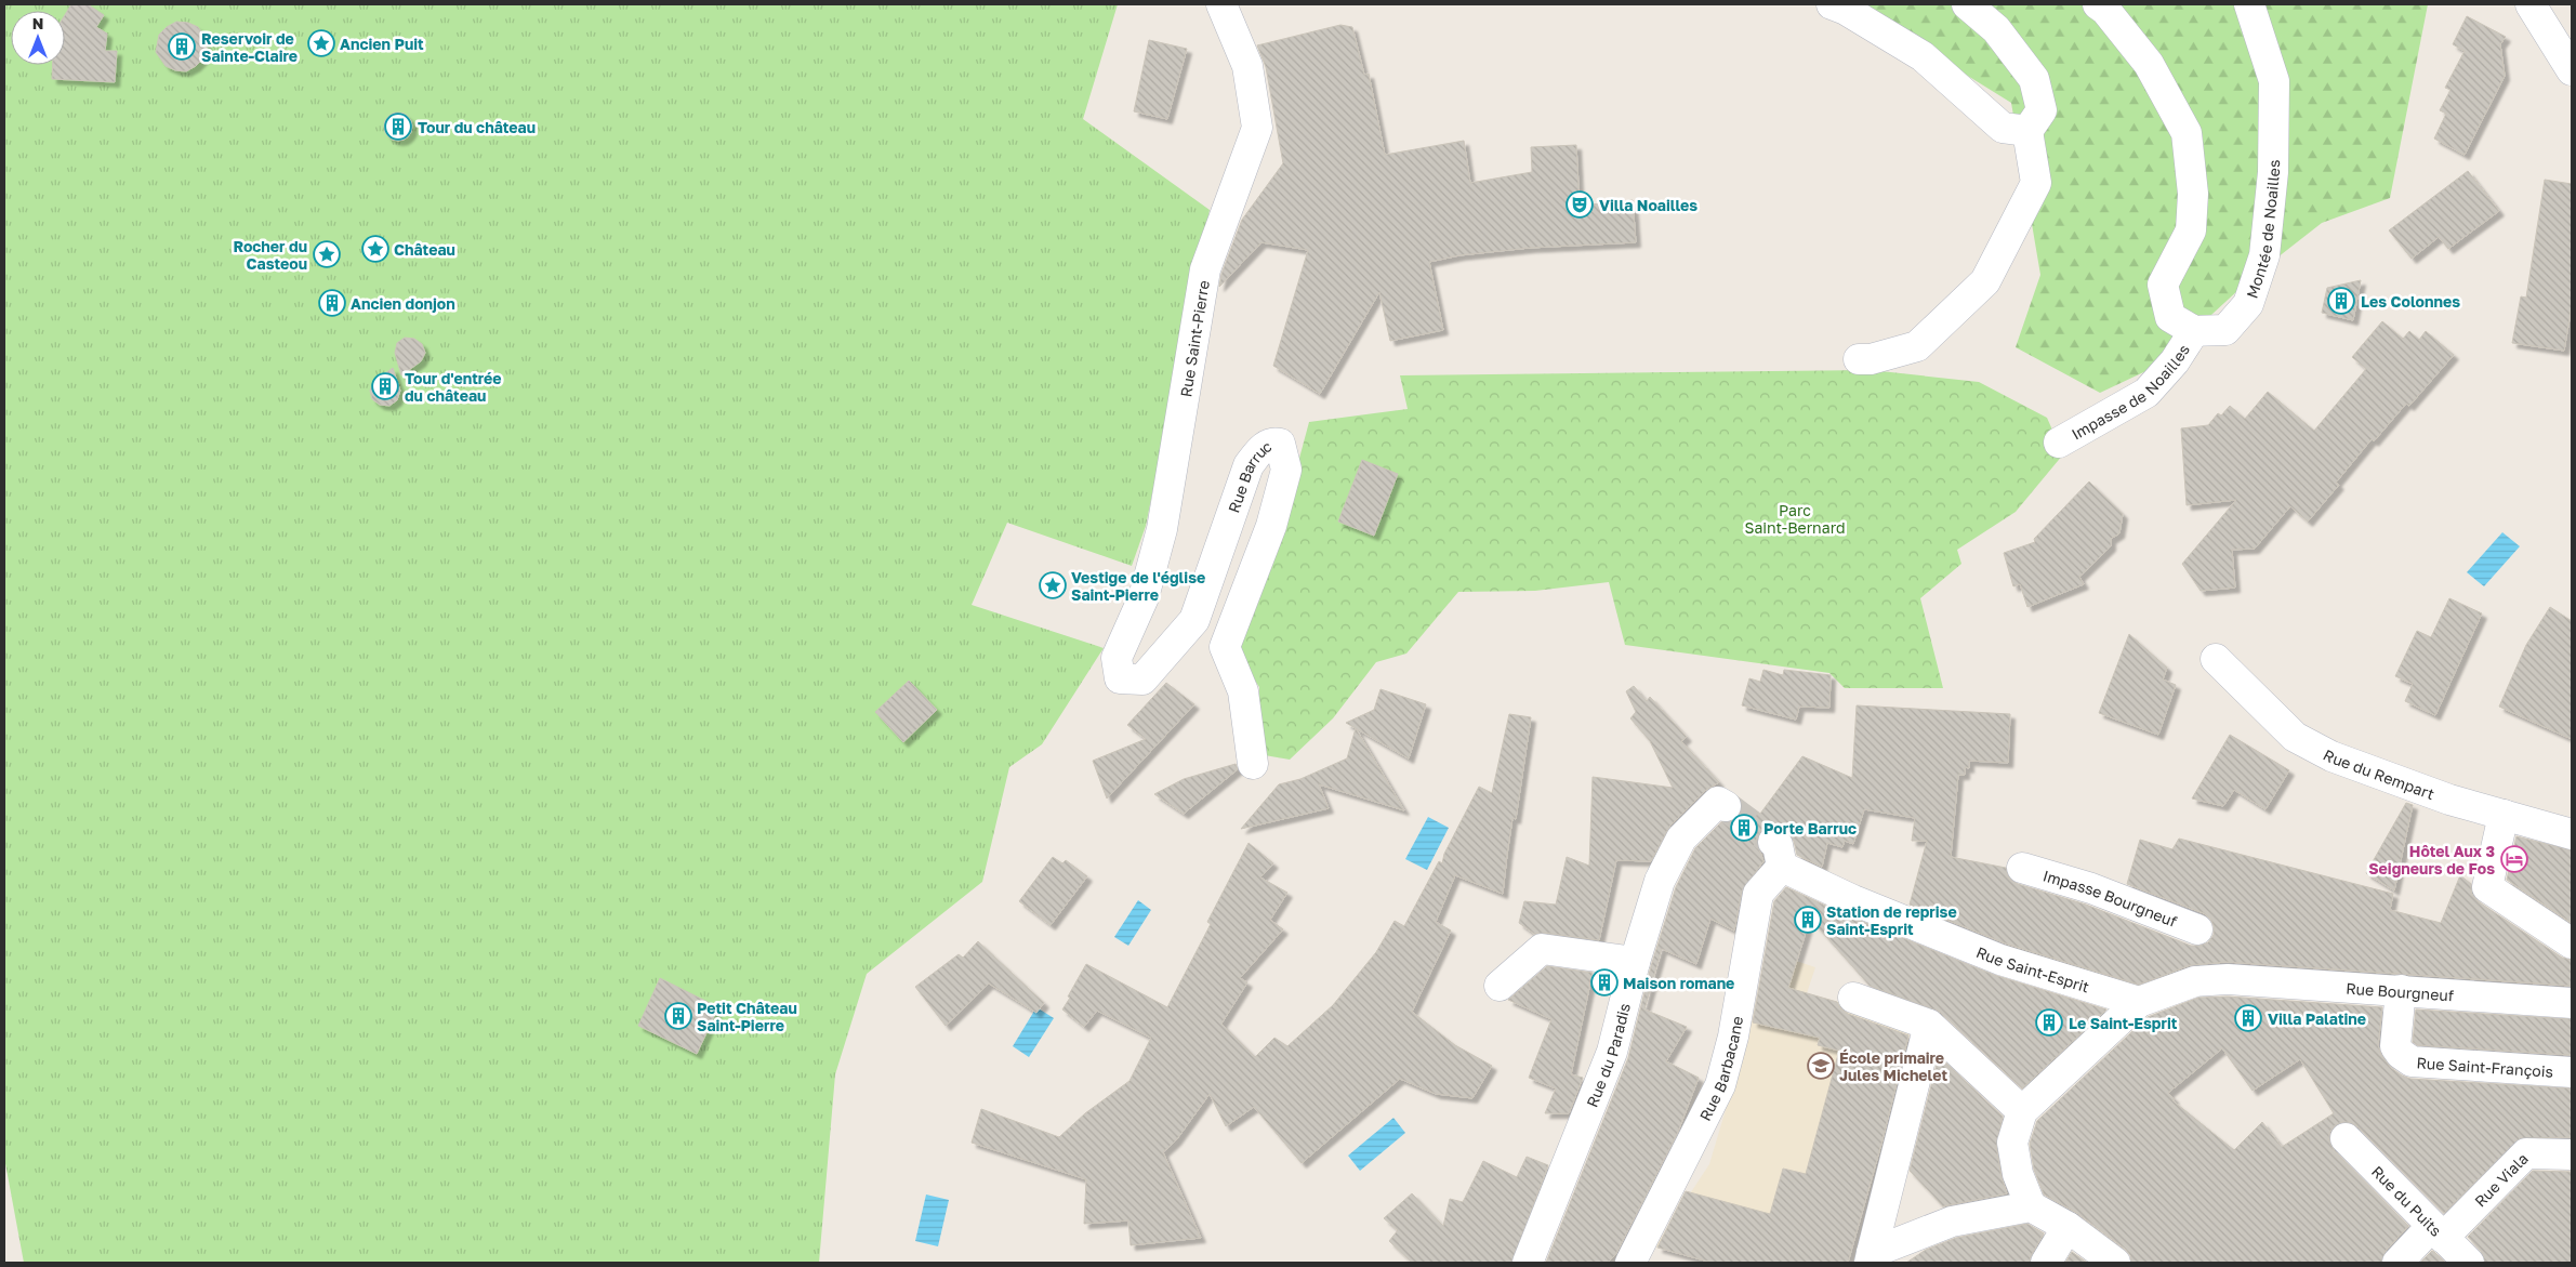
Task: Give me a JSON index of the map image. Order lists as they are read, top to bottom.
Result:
{
  "streets": {
    "street": [
      "Montée de Noailles",
      "Rue Saint-Pierre",
      "Impasse de Noailles",
      "Rue Barruc",
      "Rue du Rempart",
      "Impasse Bourgneuf",
      "Rue Saint-Esprit",
      "Rue Bourgneuf",
      "Rue du Paradis",
      "Rue Saint-François",
      "Rue Barbacane",
      "Rue Viala",
      "Rue du Puits"
    ]
  },
  "crossings": [
    ["Montée de Noailles", "Impasse de Noailles"],
    ["Rue Saint-Pierre", "Rue Barruc"],
    ["Rue Saint-Esprit", "Rue Bourgneuf"],
    ["Rue Saint-Esprit", "Rue Barbacane"],
    ["Rue Bourgneuf", "Rue Saint-François"],
    ["Rue Viala", "Rue du Puits"]
  ],
  "parks": ["Parc Saint-Bernard"],
  "places": {
    "place": [
      "Ancien Puit",
      "Château",
      "Rocher du Casteou",
      "Vestige de l'église Saint-Pierre"
    ],
    "building": [
      "Reservoir de Sainte-Claire",
      "Tour du château",
      "Les Colonnes",
      "Ancien donjon",
      "Tour d'entrée du château",
      "Porte Barruc",
      "Station de reprise Saint-Esprit",
      "Maison romane",
      "Petit Château Saint-Pierre",
      "Villa Palatine",
      "Le Saint-Esprit"
    ],
    "theatre": ["Villa Noailles"],
    "hotel": ["Hôtel Aux 3 Seigneurs de Fos"],
    "school or university": ["École primaire Jules Michelet"]
  },
  "north": "top"
}
